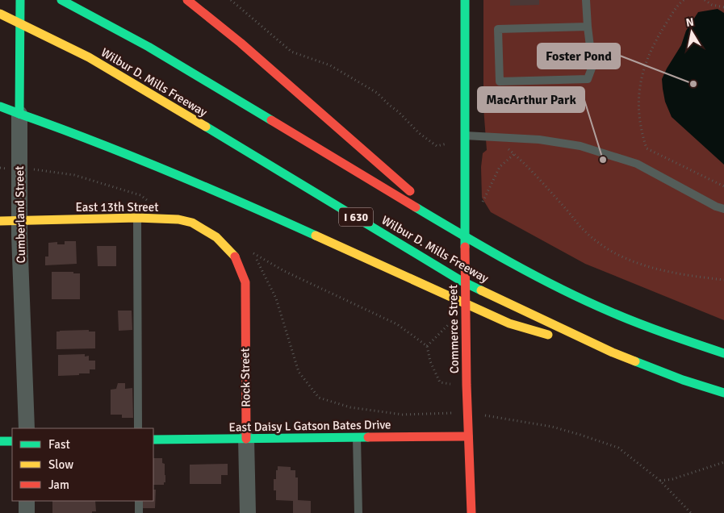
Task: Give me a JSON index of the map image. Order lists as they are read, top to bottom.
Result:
{
  "streets": {
    "main road": [
      "Wilbur D. Mills Freeway",
      "East 13th Street",
      "Cumberland Street",
      "I 630",
      "Commerce Street",
      "Rock Street",
      "East Daisy L Gatson Bates Drive"
    ]
  },
  "crossings": [
    ["East 13th Street", "Cumberland Street"],
    ["East 13th Street", "Rock Street"],
    ["Commerce Street", "East Daisy L Gatson Bates Drive"],
    ["Rock Street", "East Daisy L Gatson Bates Drive"]
  ],
  "places": ["Foster Pond", "MacArthur Park"],
  "legend": ["Fast", "Slow", "Jam"],
  "north": "top"
}
